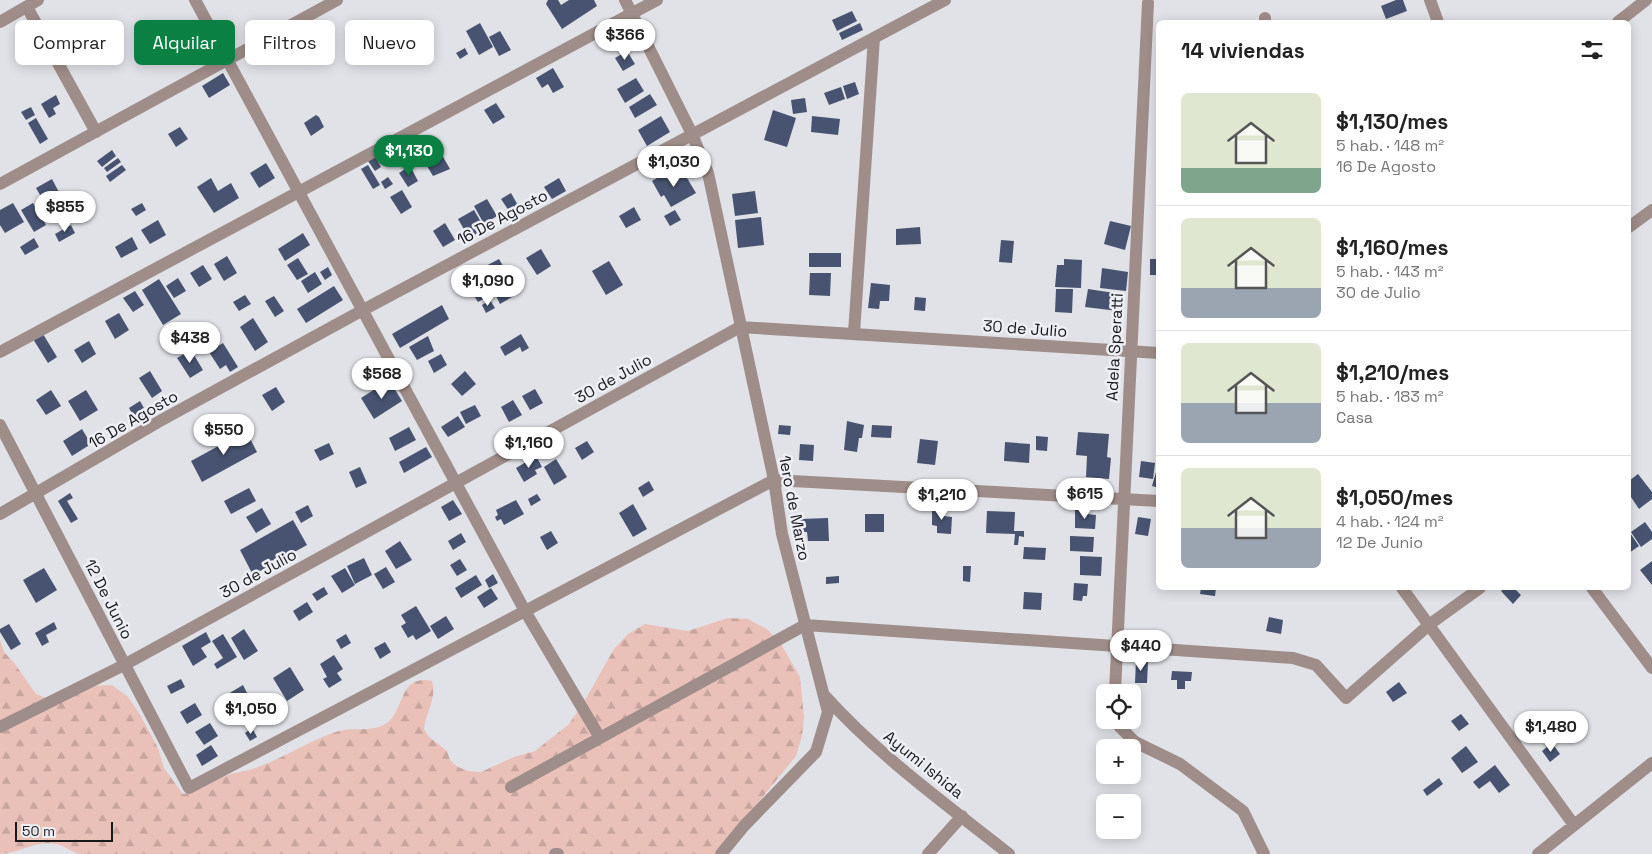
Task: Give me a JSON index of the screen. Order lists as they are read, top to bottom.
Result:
{
  "streets": {
    "street": [
      "16 De Agosto",
      "30 de Julio",
      "Adela Speratti",
      "1ero de Marzo",
      "12 De Junio",
      "Ayumi Ishida"
    ]
  },
  "crossings": [
    ["16 De Agosto", "1ero de Marzo"],
    ["16 De Agosto", "12 De Junio"],
    ["30 de Julio", "Adela Speratti"],
    ["30 de Julio", "1ero de Marzo"],
    ["30 de Julio", "12 De Junio"],
    ["1ero de Marzo", "Ayumi Ishida"]
  ],
  "scale_bar": "50 m",
  "page": {
    "price": [
      "$366",
      "$1,130",
      "$1,030",
      "$855",
      "$1,090",
      "$438",
      "$568",
      "$550",
      "$1,160",
      "$615",
      "$1,210",
      "$440",
      "$1,050",
      "$1,480"
    ],
    "chip": [
      "Comprar",
      "Alquilar",
      "Filtros",
      "Nuevo"
    ],
    "heading": "14 viviendas",
    "list": [
      {
        "name": "$1,130/mes",
        "note": "5 hab. · 148 m² · 16 De Agosto"
      },
      {
        "name": "$1,160/mes",
        "note": "5 hab. · 143 m² · 30 de Julio"
      },
      {
        "name": "$1,210/mes",
        "note": "5 hab. · 183 m² · Casa"
      },
      {
        "name": "$1,050/mes",
        "note": "4 hab. · 124 m² · 12 De Junio"
      }
    ],
    "map_buttons": ["+", "−"],
    "scale": "50 m"
  }
}
